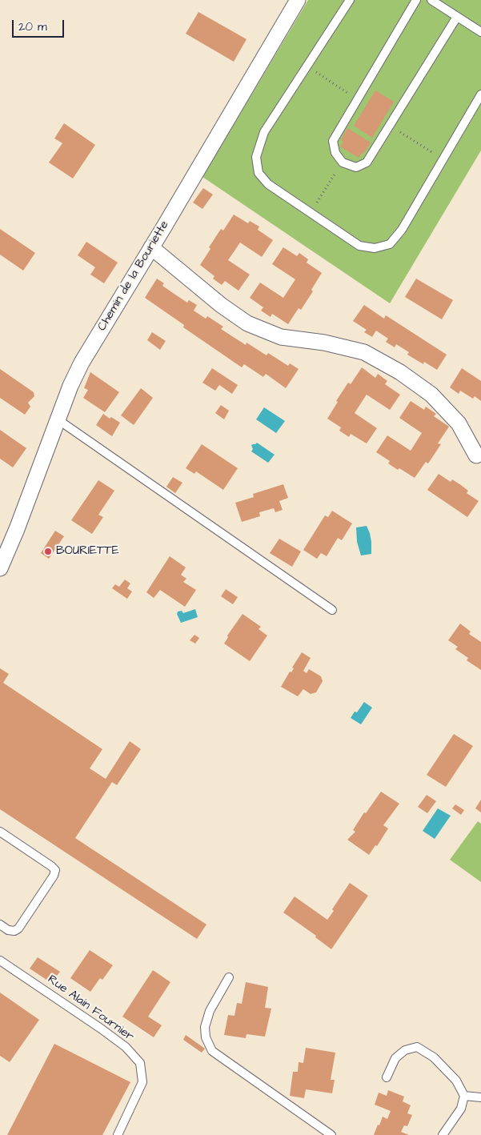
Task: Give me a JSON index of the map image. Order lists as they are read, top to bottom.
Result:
{
  "streets": {
    "street": ["Chemin de la Bouriette"],
    "lane": ["Rue Alain Fournier"]
  },
  "places": ["BOURIETTE"],
  "scale_bar": "20 m"
}
